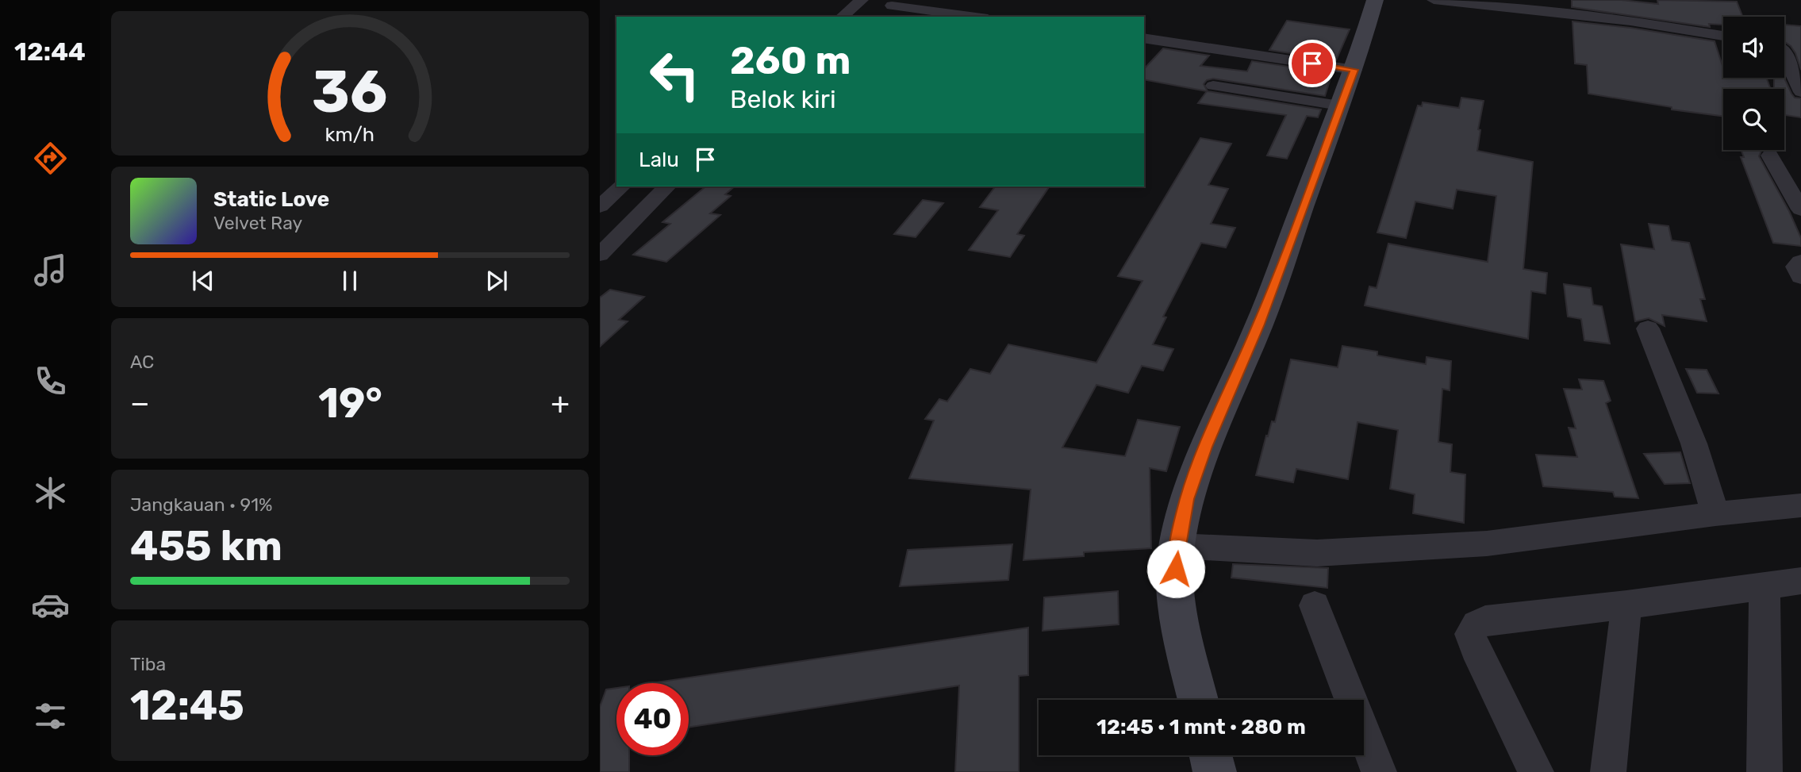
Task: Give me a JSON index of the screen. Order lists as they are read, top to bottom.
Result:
{
  "page": {
    "tabs": "12:44",
    "turn": ["260 m", "Belok kiri"],
    "then": "Lalu",
    "song": ["Static Love", "Velvet Ray"],
    "tile": [
      "AC",
      ["Jangkauan · 91%", "455 km"],
      ["Tiba", "12:45"]
    ],
    "heat": ["−", "19°", "+"],
    "limit": "40",
    "trip": "12:45 · 1 mnt · 280 m",
    "gauge": ["36", "km/h"]
  }
}
